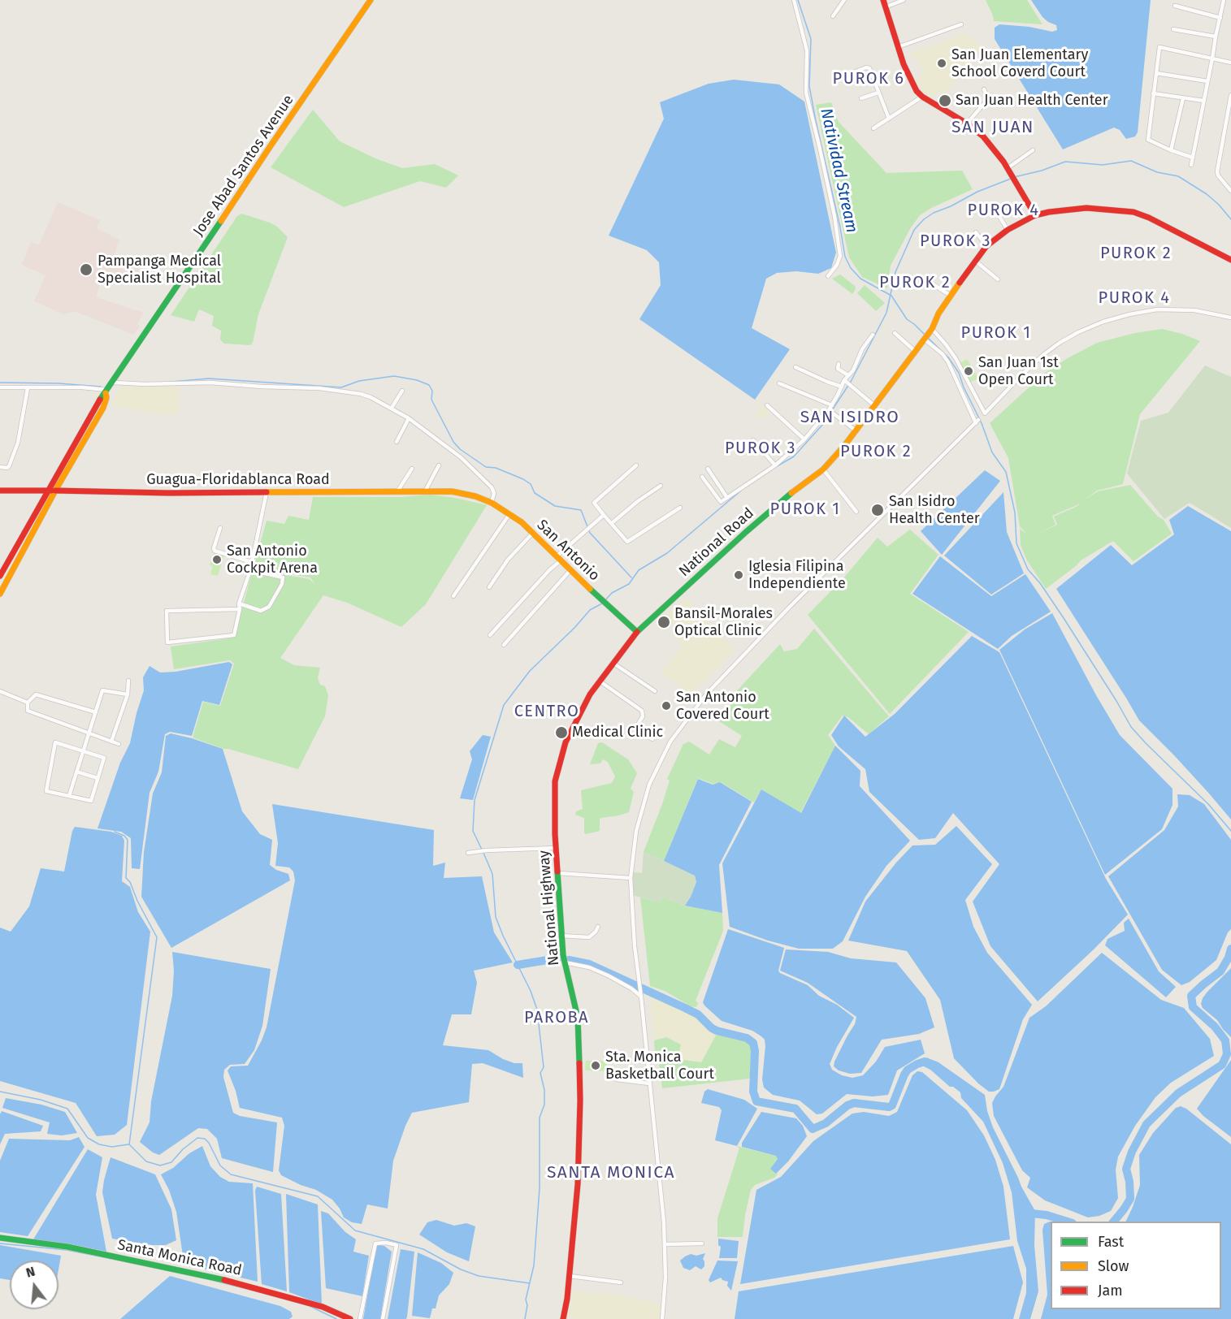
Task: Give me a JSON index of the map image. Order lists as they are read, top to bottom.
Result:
{
  "streets": {
    "main road": [
      "Jose Abad Santos Avenue",
      "Guagua-Floridablanca Road",
      "National Road",
      "San Antonio",
      "National Highway",
      "Santa Monica Road"
    ]
  },
  "crossings": [
    ["Jose Abad Santos Avenue", "Guagua-Floridablanca Road"],
    ["Guagua-Floridablanca Road", "San Antonio"],
    ["National Road", "San Antonio"],
    ["National Road", "National Highway"],
    ["San Antonio", "National Highway"]
  ],
  "districts": [
    "PUROK 6",
    "SAN JUAN",
    "PUROK 4",
    "PUROK 3",
    "PUROK 2",
    "PUROK 2",
    "PUROK 4",
    "PUROK 1",
    "SAN ISIDRO",
    "PUROK 3",
    "PUROK 2",
    "PUROK 1",
    "CENTRO",
    "PAROBA",
    "SANTA MONICA"
  ],
  "water": ["Natividad Stream"],
  "places": [
    "San Juan Elementary School Coverd Court",
    "San Juan Health Center",
    "Pampanga Medical Specialist Hospital",
    "San Juan 1st Open Court",
    "San Isidro Health Center",
    "San Antonio Cockpit Arena",
    "Iglesia Filipina Independiente",
    "Bansil-Morales Optical Clinic",
    "San Antonio Covered Court",
    "Medical Clinic",
    "Sta. Monica Basketball Court"
  ],
  "legend": ["Fast", "Slow", "Jam"],
  "north": "top"
}
